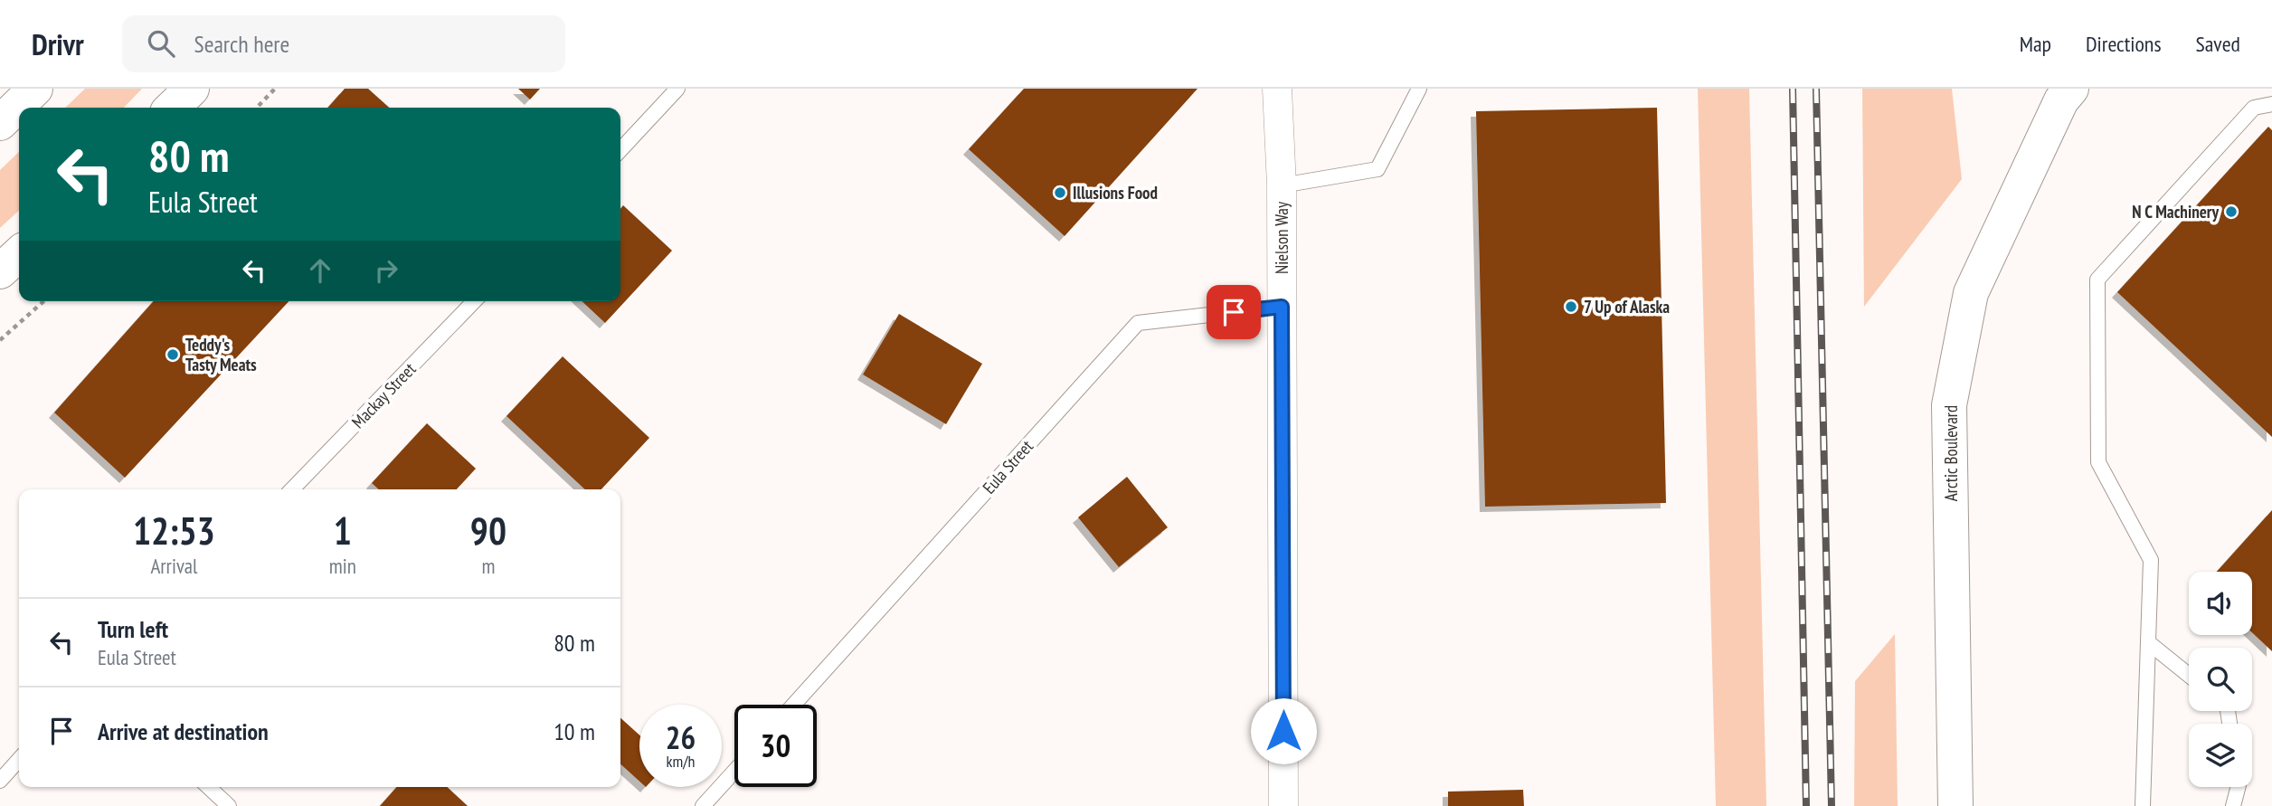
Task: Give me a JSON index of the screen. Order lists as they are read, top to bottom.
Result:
{
  "streets": {
    "main road": ["Arctic Boulevard"],
    "street": ["Nielson Way"],
    "lane": ["Mackay Street", "Eula Street"]
  },
  "crossings": [
    ["Nielson Way", "Eula Street"]
  ],
  "places": [
    "Illusions Food",
    "N C Machinery",
    "7 Up of Alaska",
    "Teddy's Tasty Meats"
  ],
  "page": {
    "header": "Drivr",
    "search": "Search here",
    "nav": ["Map", "Directions", "Saved"],
    "turn": ["80 m", "Eula Street"],
    "eta": [
      "12:53",
      "Arrival",
      "1",
      "min",
      "90",
      "m"
    ],
    "list": [
      {
        "name": "Turn left",
        "note": "Eula Street",
        "value": "80 m"
      },
      {
        "name": "Arrive at destination",
        "value": "10 m"
      }
    ],
    "speed": "26 km/h",
    "limit": "30"
  }
}
